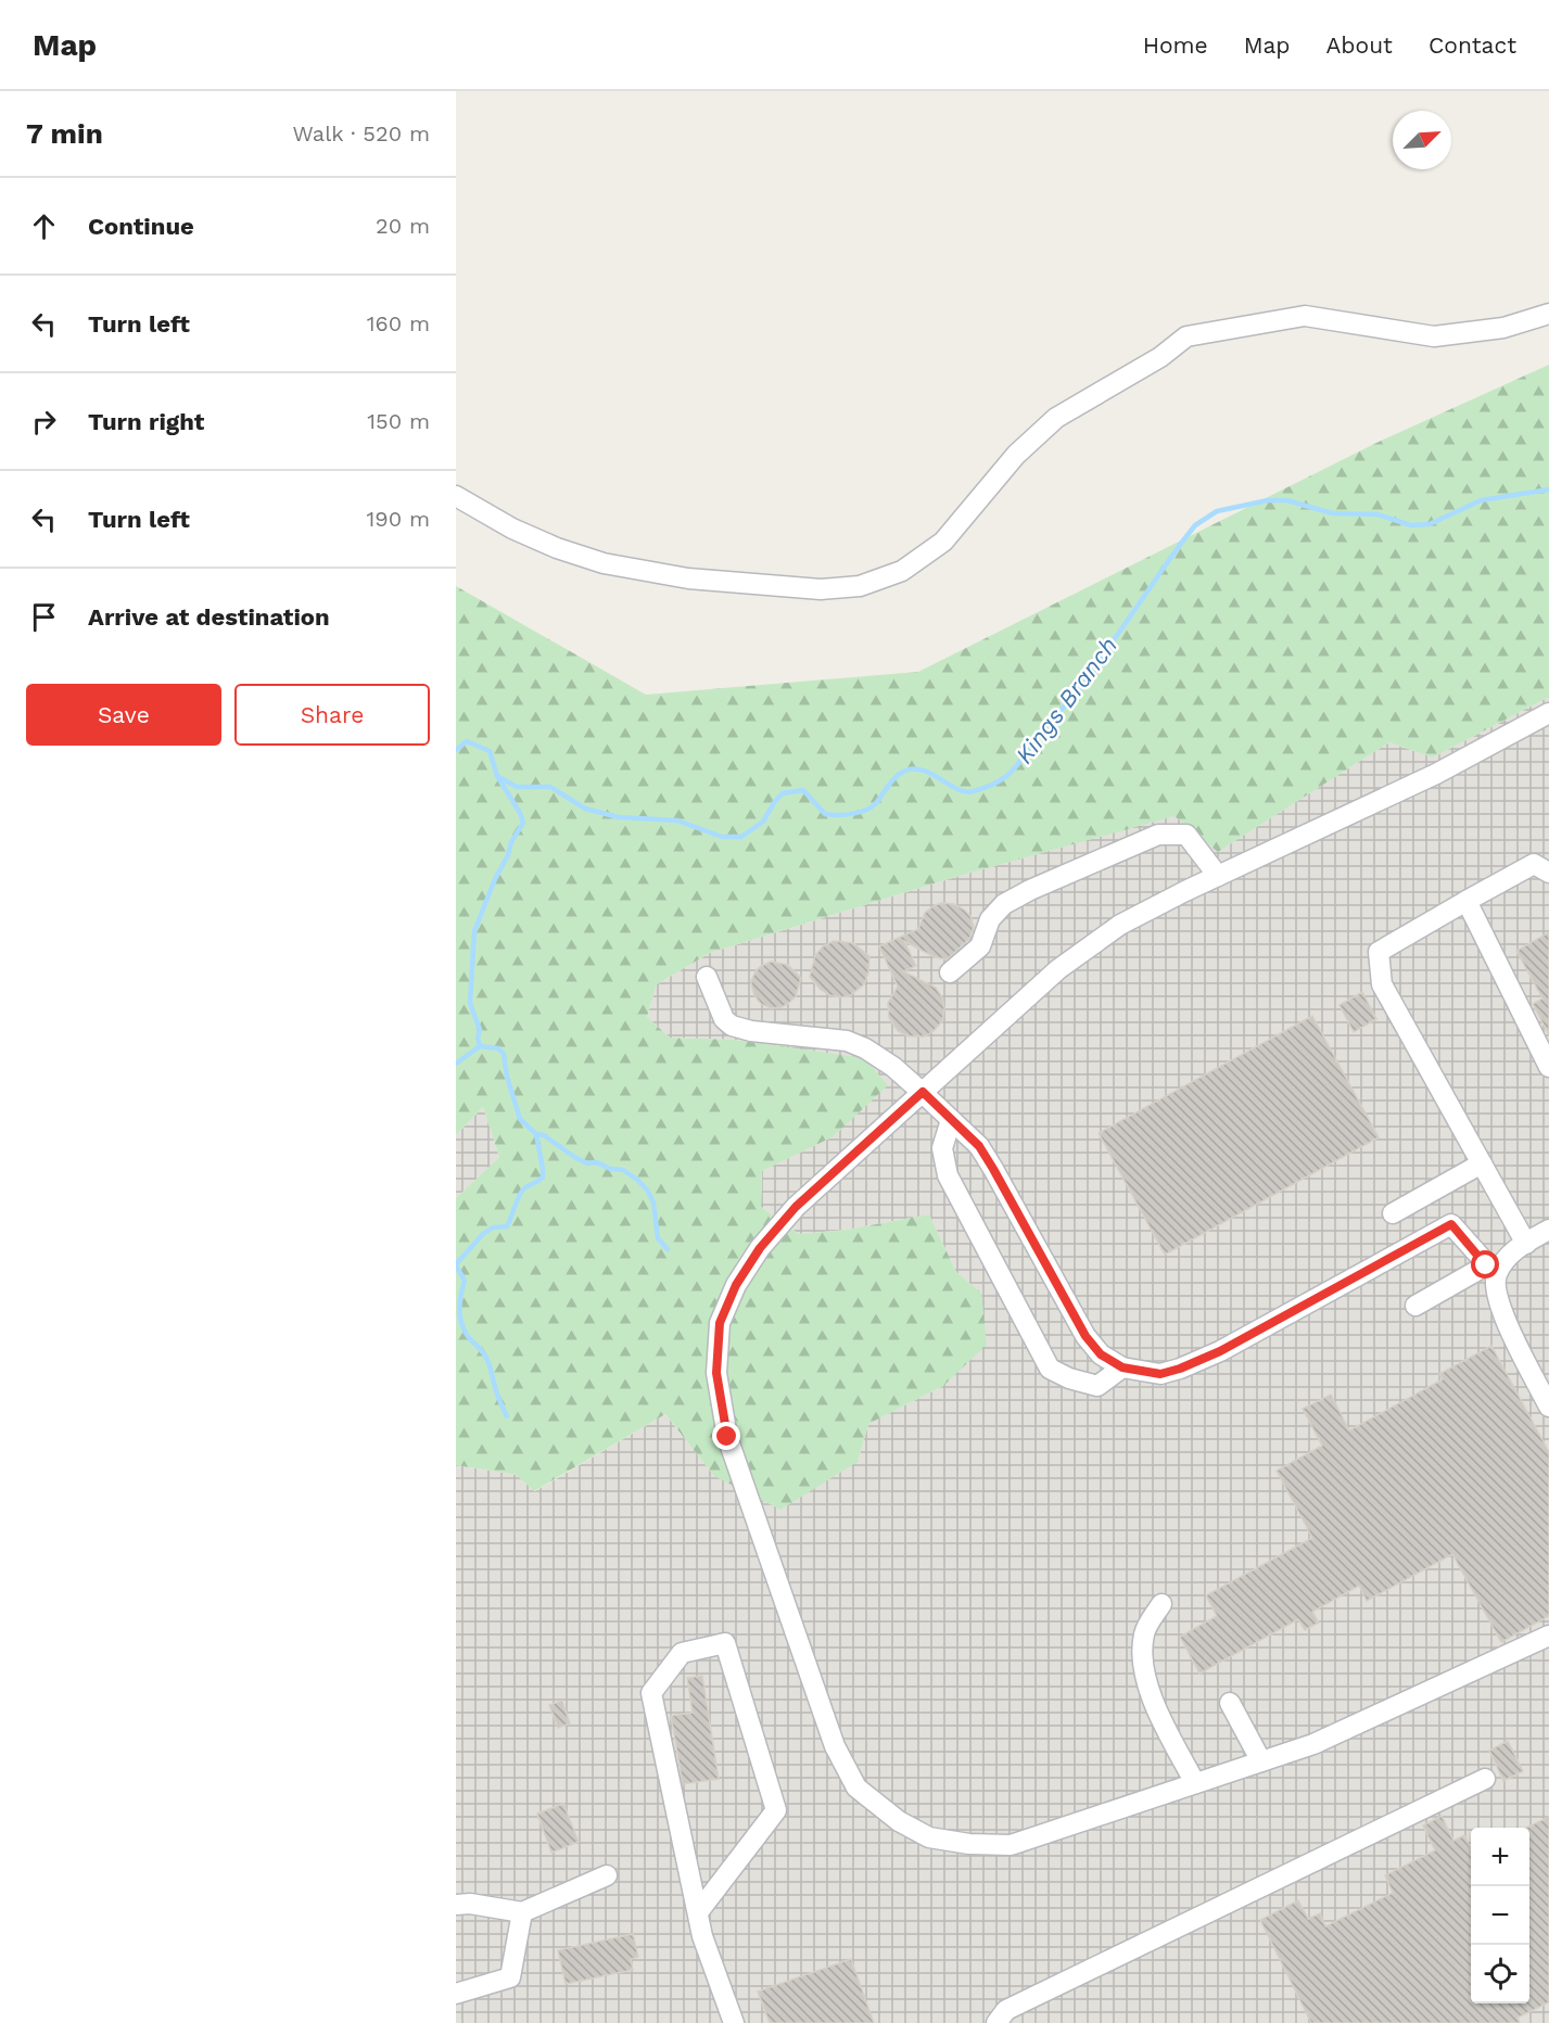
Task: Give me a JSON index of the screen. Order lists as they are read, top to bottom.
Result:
{
  "water": ["Kings Branch"],
  "north": "top right",
  "page": {
    "header": "Map",
    "nav": [
      "Home",
      "Map",
      "About",
      "Contact"
    ],
    "heading": ["7 min", "Walk · 520 m"],
    "list": [
      ["Continue", "20 m"],
      ["Turn left", "160 m"],
      ["Turn right", "150 m"],
      ["Turn left", "190 m"],
      "Arrive at destination"
    ],
    "buttons": ["Save", "Share"],
    "map_buttons": ["+", "−"]
  }
}
